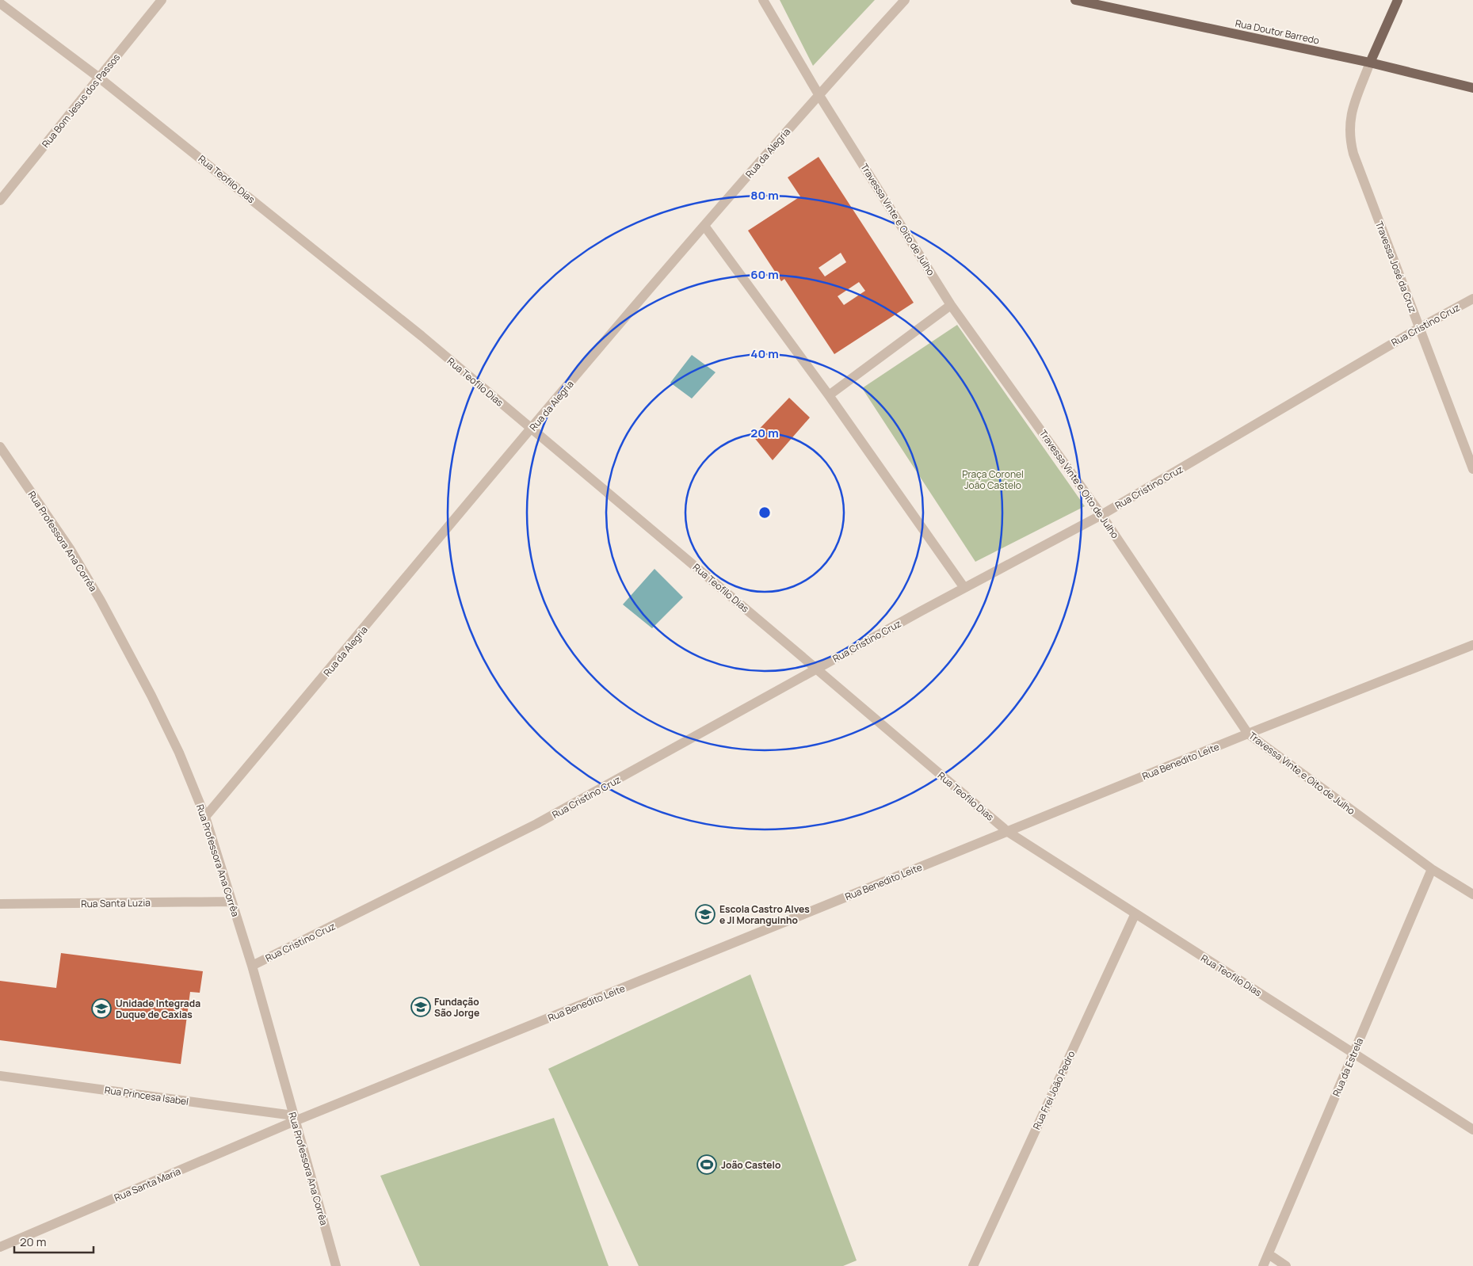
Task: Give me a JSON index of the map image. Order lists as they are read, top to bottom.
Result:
{
  "streets": {
    "main road": ["Rua Doutor Barredo"],
    "street": [
      "Rua Bom Jesus dos Passos",
      "Rua da Alegria",
      "Rua Teofilo Dias",
      "Travessa Vinte e Oito de Julho",
      "Travessa José da Cruz",
      "Rua Cristino Cruz",
      "Rua Professora Ana Corrêa",
      "Rua Benedito Leite",
      "Rua Santa Luzia",
      "Rua da Estrela",
      "Rua Frei João Pedro",
      "Rua Princesa Isabel",
      "Rua Santa Maria"
    ]
  },
  "crossings": [
    ["Rua Doutor Barredo", "Travessa José da Cruz"],
    ["Rua Bom Jesus dos Passos", "Rua Teofilo Dias"],
    ["Rua da Alegria", "Rua Teofilo Dias"],
    ["Rua da Alegria", "Travessa Vinte e Oito de Julho"],
    ["Rua da Alegria", "Rua Professora Ana Corrêa"],
    ["Rua Teofilo Dias", "Rua Cristino Cruz"],
    ["Rua Teofilo Dias", "Rua Benedito Leite"],
    ["Rua Teofilo Dias", "Rua da Estrela"],
    ["Rua Teofilo Dias", "Rua Frei João Pedro"],
    ["Travessa Vinte e Oito de Julho", "Rua Cristino Cruz"],
    ["Travessa Vinte e Oito de Julho", "Rua Benedito Leite"],
    ["Travessa Vinte e Oito de Julho", "Rua da Estrela"],
    ["Travessa José da Cruz", "Rua Cristino Cruz"],
    ["Rua Cristino Cruz", "Rua Professora Ana Corrêa"],
    ["Rua Professora Ana Corrêa", "Rua Benedito Leite"],
    ["Rua Professora Ana Corrêa", "Rua Santa Luzia"],
    ["Rua Professora Ana Corrêa", "Rua Princesa Isabel"],
    ["Rua Professora Ana Corrêa", "Rua Santa Maria"],
    ["Rua Benedito Leite", "Rua Princesa Isabel"],
    ["Rua Benedito Leite", "Rua Santa Maria"],
    ["Rua Princesa Isabel", "Rua Santa Maria"]
  ],
  "parks": ["Praça Coronel João Castelo"],
  "places": {
    "school or university": ["Escola Castro Alves e JI Moranguinho", "Fundação São Jorge", "Unidade Integrada Duque de Caxias"],
    "sports": ["João Castelo"]
  },
  "scale_bar": "20 m",
  "rings": [
    "80 m",
    "60 m",
    "40 m",
    "20 m"
  ]
}
